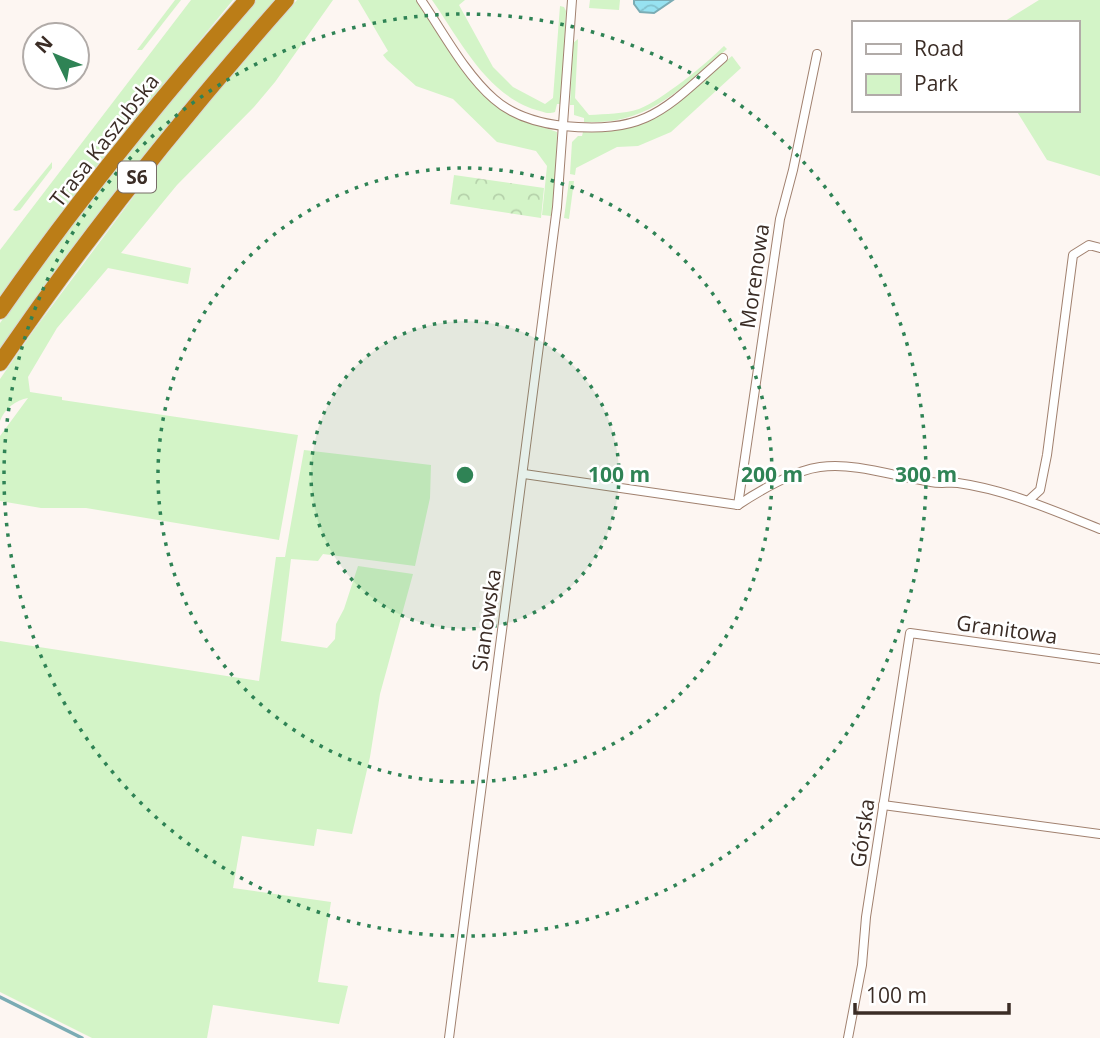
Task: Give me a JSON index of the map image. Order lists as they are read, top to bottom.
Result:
{
  "streets": {
    "highway": ["Trasa Kaszubska", "S6"],
    "street": [
      "Morenowa",
      "Sianowska",
      "Granitowa",
      "Górska"
    ]
  },
  "crossings": [
    ["Granitowa", "Górska"]
  ],
  "legend": ["Road", "Park"],
  "scale_bar": "100 m",
  "north": "top left",
  "rings": ["100 m", "200 m", "300 m"]
}
